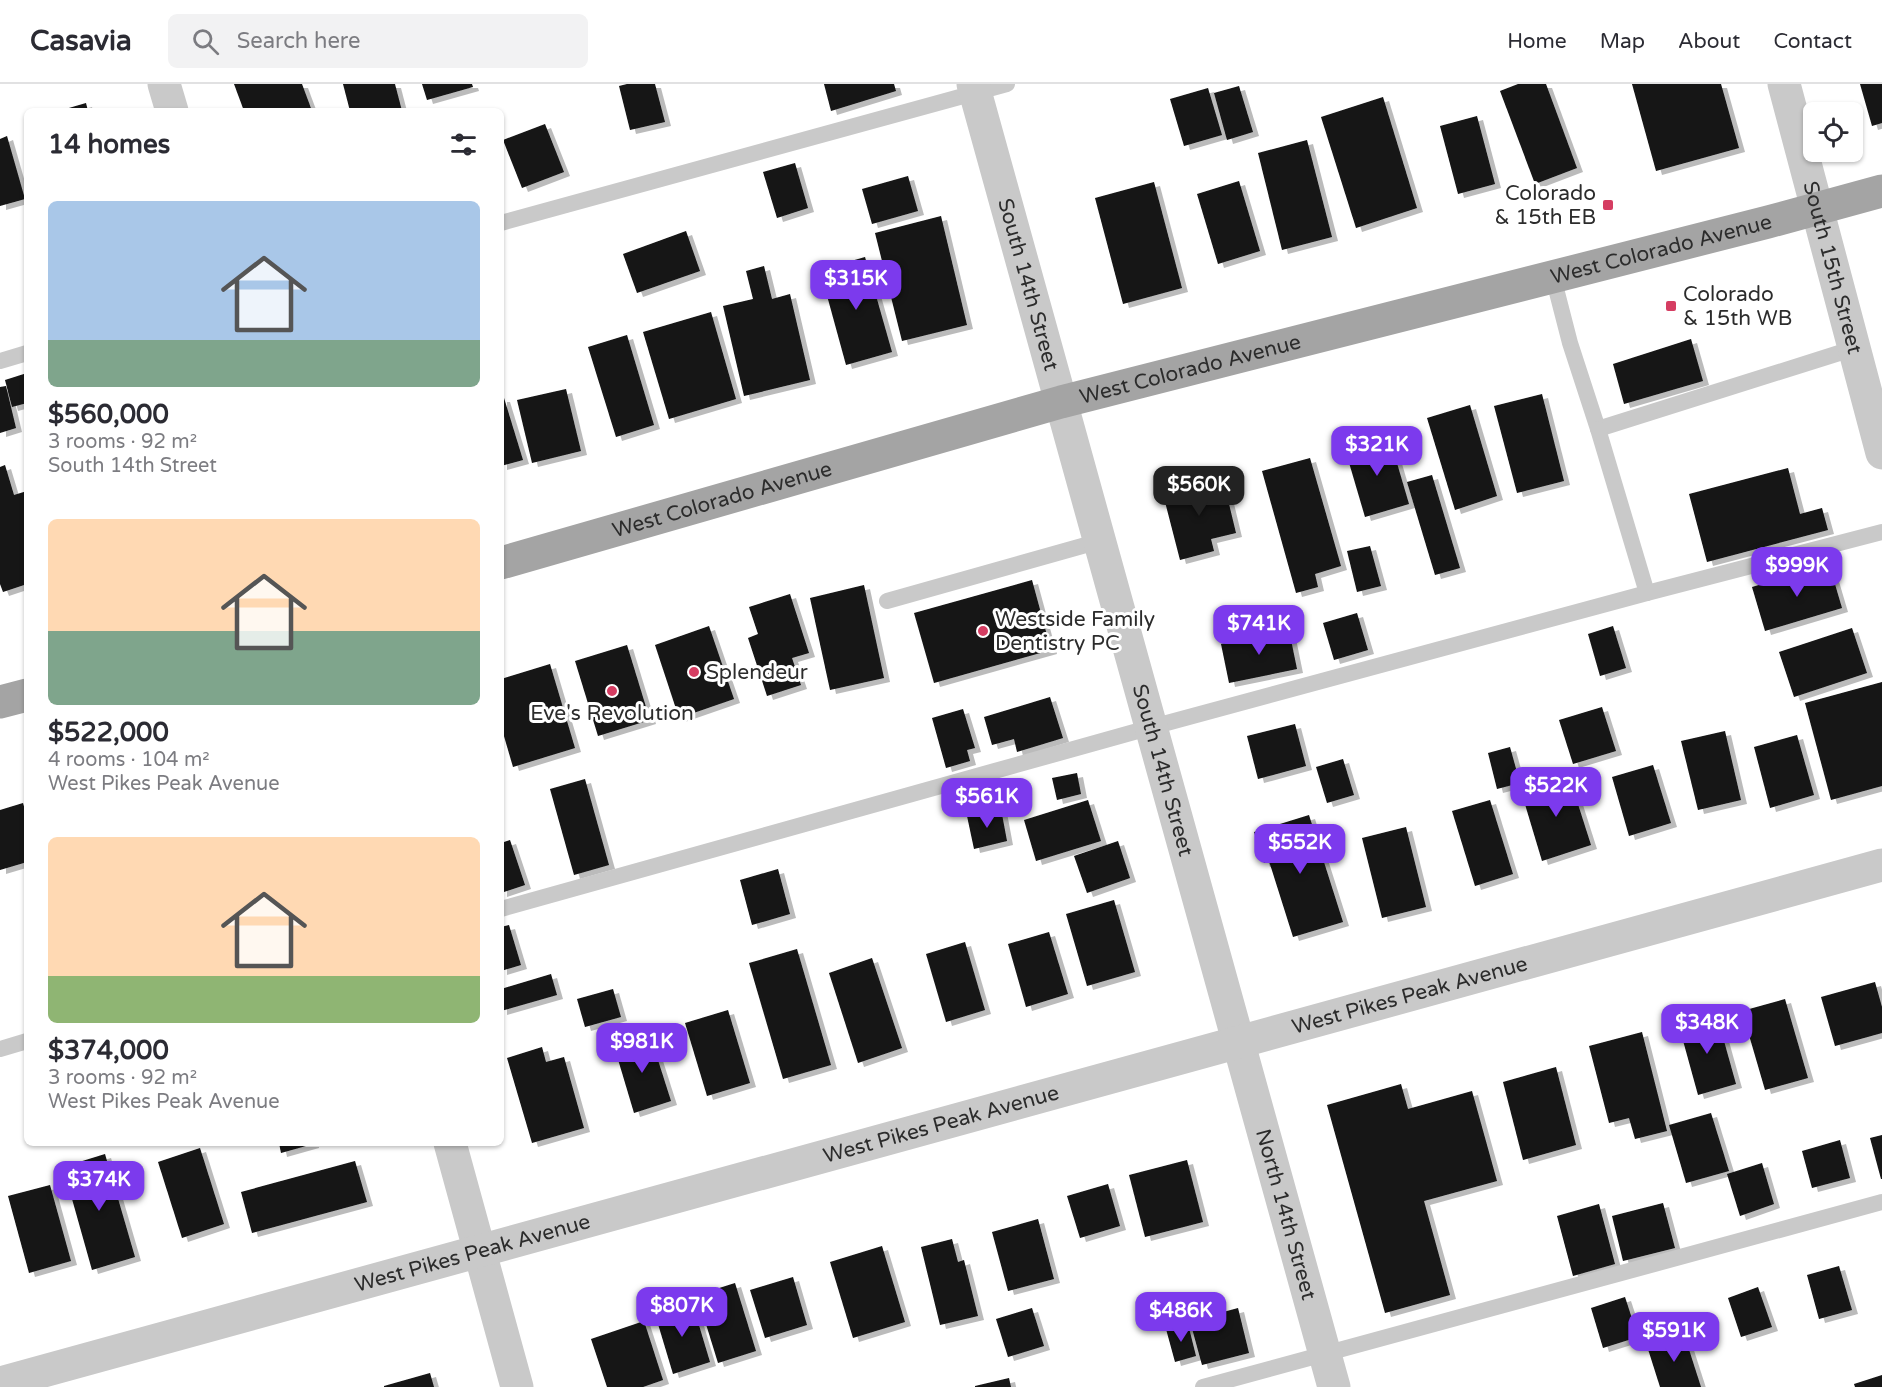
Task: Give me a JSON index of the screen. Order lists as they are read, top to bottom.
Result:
{
  "streets": {
    "main road": ["West Colorado Avenue"],
    "street": [
      "South 15th Street",
      "South 14th Street",
      "West Pikes Peak Avenue",
      "North 14th Street"
    ]
  },
  "crossings": [
    ["West Colorado Avenue", "South 15th Street"],
    ["West Colorado Avenue", "South 14th Street"],
    ["South 14th Street", "West Pikes Peak Avenue"],
    ["South 14th Street", "North 14th Street"],
    ["West Pikes Peak Avenue", "North 14th Street"]
  ],
  "places": {
    "transit": ["Colorado & 15th EB", "Colorado & 15th WB"],
    "other": ["Westside Family Dentistry PC", "Splendeur", "Eve's Revolution"]
  },
  "page": {
    "header": "Casavia",
    "search": "Search here",
    "nav": [
      "Home",
      "Map",
      "About",
      "Contact"
    ],
    "heading": "14 homes",
    "list": [
      {
        "name": "$560,000",
        "note": "3 rooms · 92 m² · South 14th Street"
      },
      {
        "name": "$522,000",
        "note": "4 rooms · 104 m² · West Pikes Peak Avenue"
      },
      {
        "name": "$374,000",
        "note": "3 rooms · 92 m² · West Pikes Peak Avenue"
      }
    ],
    "price": [
      "$315K",
      "$321K",
      "$560K",
      "$999K",
      "$741K",
      "$522K",
      "$561K",
      "$552K",
      "$348K",
      "$981K",
      "$374K",
      "$807K",
      "$486K",
      "$591K"
    ]
  }
}
